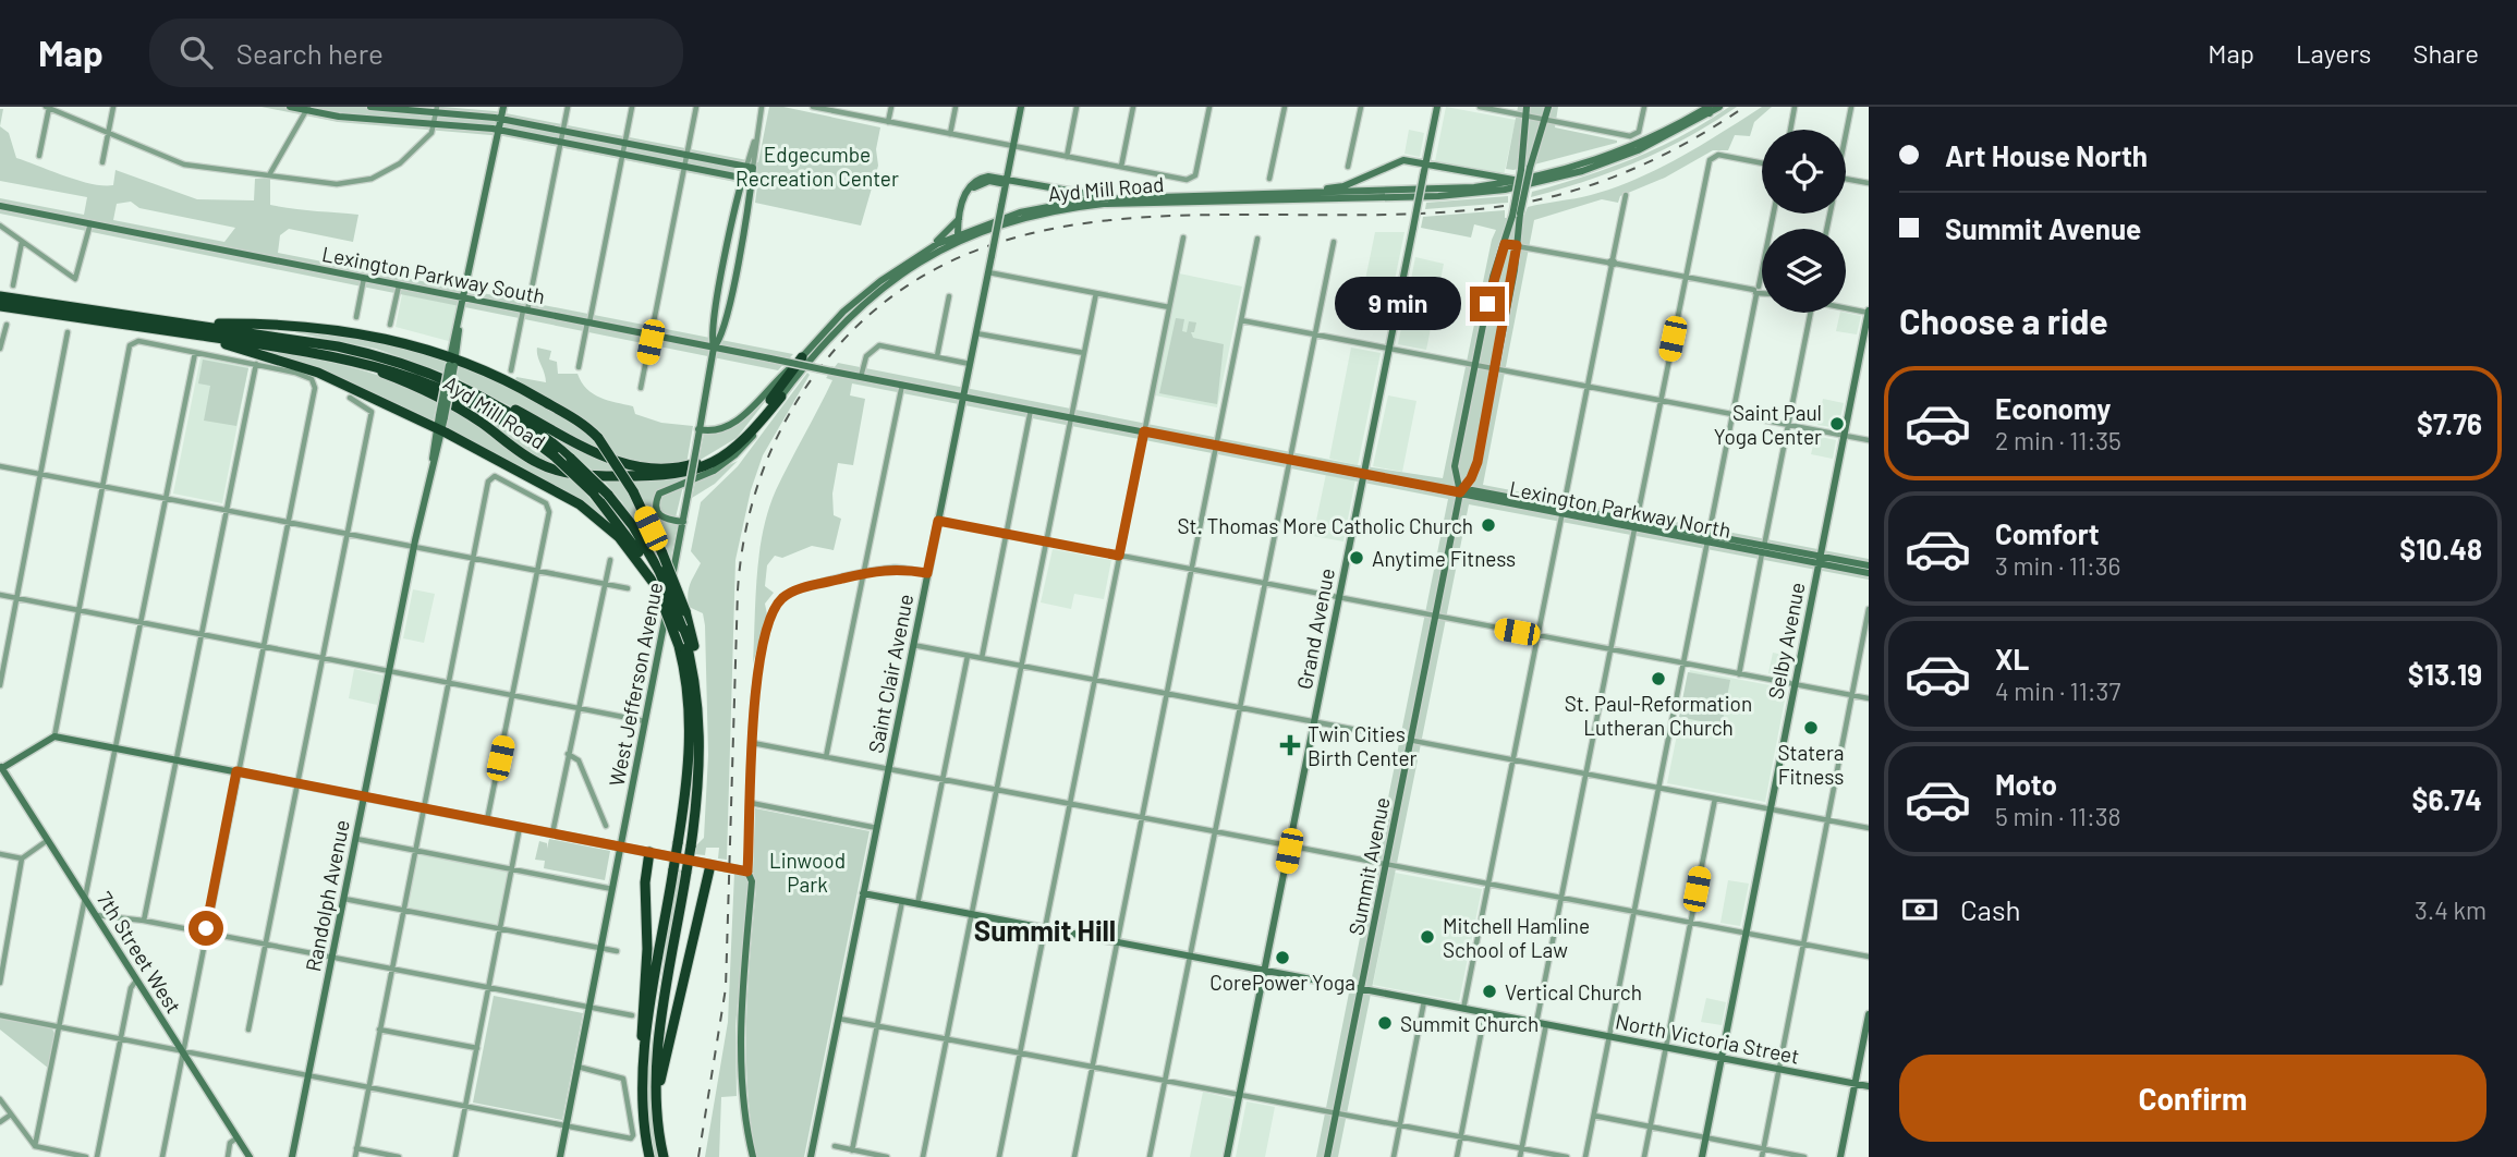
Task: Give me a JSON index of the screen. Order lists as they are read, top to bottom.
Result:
{
  "streets": {
    "highway": ["Ayd Mill Road"],
    "street": [
      "Lexington Parkway South",
      "Lexington Parkway North",
      "Grand Avenue",
      "Selby Avenue",
      "Saint Clair Avenue",
      "West Jefferson Avenue",
      "Summit Avenue",
      "Randolph Avenue",
      "7th Street West",
      "North Victoria Street"
    ]
  },
  "crossings": [
    ["Ayd Mill Road", "West Jefferson Avenue"],
    ["Lexington Parkway South", "Lexington Parkway North"],
    ["Lexington Parkway South", "Grand Avenue"],
    ["Lexington Parkway South", "Saint Clair Avenue"],
    ["Lexington Parkway South", "West Jefferson Avenue"],
    ["Lexington Parkway South", "Summit Avenue"],
    ["Lexington Parkway South", "Randolph Avenue"],
    ["Lexington Parkway North", "Selby Avenue"],
    ["Lexington Parkway North", "Summit Avenue"],
    ["Grand Avenue", "North Victoria Street"],
    ["Selby Avenue", "North Victoria Street"],
    ["Saint Clair Avenue", "North Victoria Street"],
    ["Summit Avenue", "North Victoria Street"]
  ],
  "districts": ["Summit Hill"],
  "parks": ["Edgecumbe Recreation Center", "Linwood Park"],
  "places": {
    "other": [
      "Saint Paul Yoga Center",
      "St. Thomas More Catholic Church",
      "Anytime Fitness",
      "St. Paul-Reformation Lutheran Church",
      "Statera Fitness",
      "Mitchell Hamline School of Law",
      "CorePower Yoga",
      "Vertical Church",
      "Summit Church"
    ],
    "health": ["Twin Cities Birth Center"]
  },
  "page": {
    "header": "Map",
    "search": "Search here",
    "nav": ["Map", "Layers", "Share"],
    "banner": ["Art House North", "Summit Avenue"],
    "heading": "Choose a ride",
    "bubble": "9 min",
    "list": [
      {
        "name": "Economy",
        "note": "2 min · 11:35",
        "value": "$7.76"
      },
      {
        "name": "Comfort",
        "note": "3 min · 11:36",
        "value": "$10.48"
      },
      {
        "name": "XL",
        "note": "4 min · 11:37",
        "value": "$13.19"
      },
      {
        "name": "Moto",
        "note": "5 min · 11:38",
        "value": "$6.74"
      }
    ],
    "pay": ["Cash", "3.4 km"],
    "buttons": "Confirm"
  }
}
